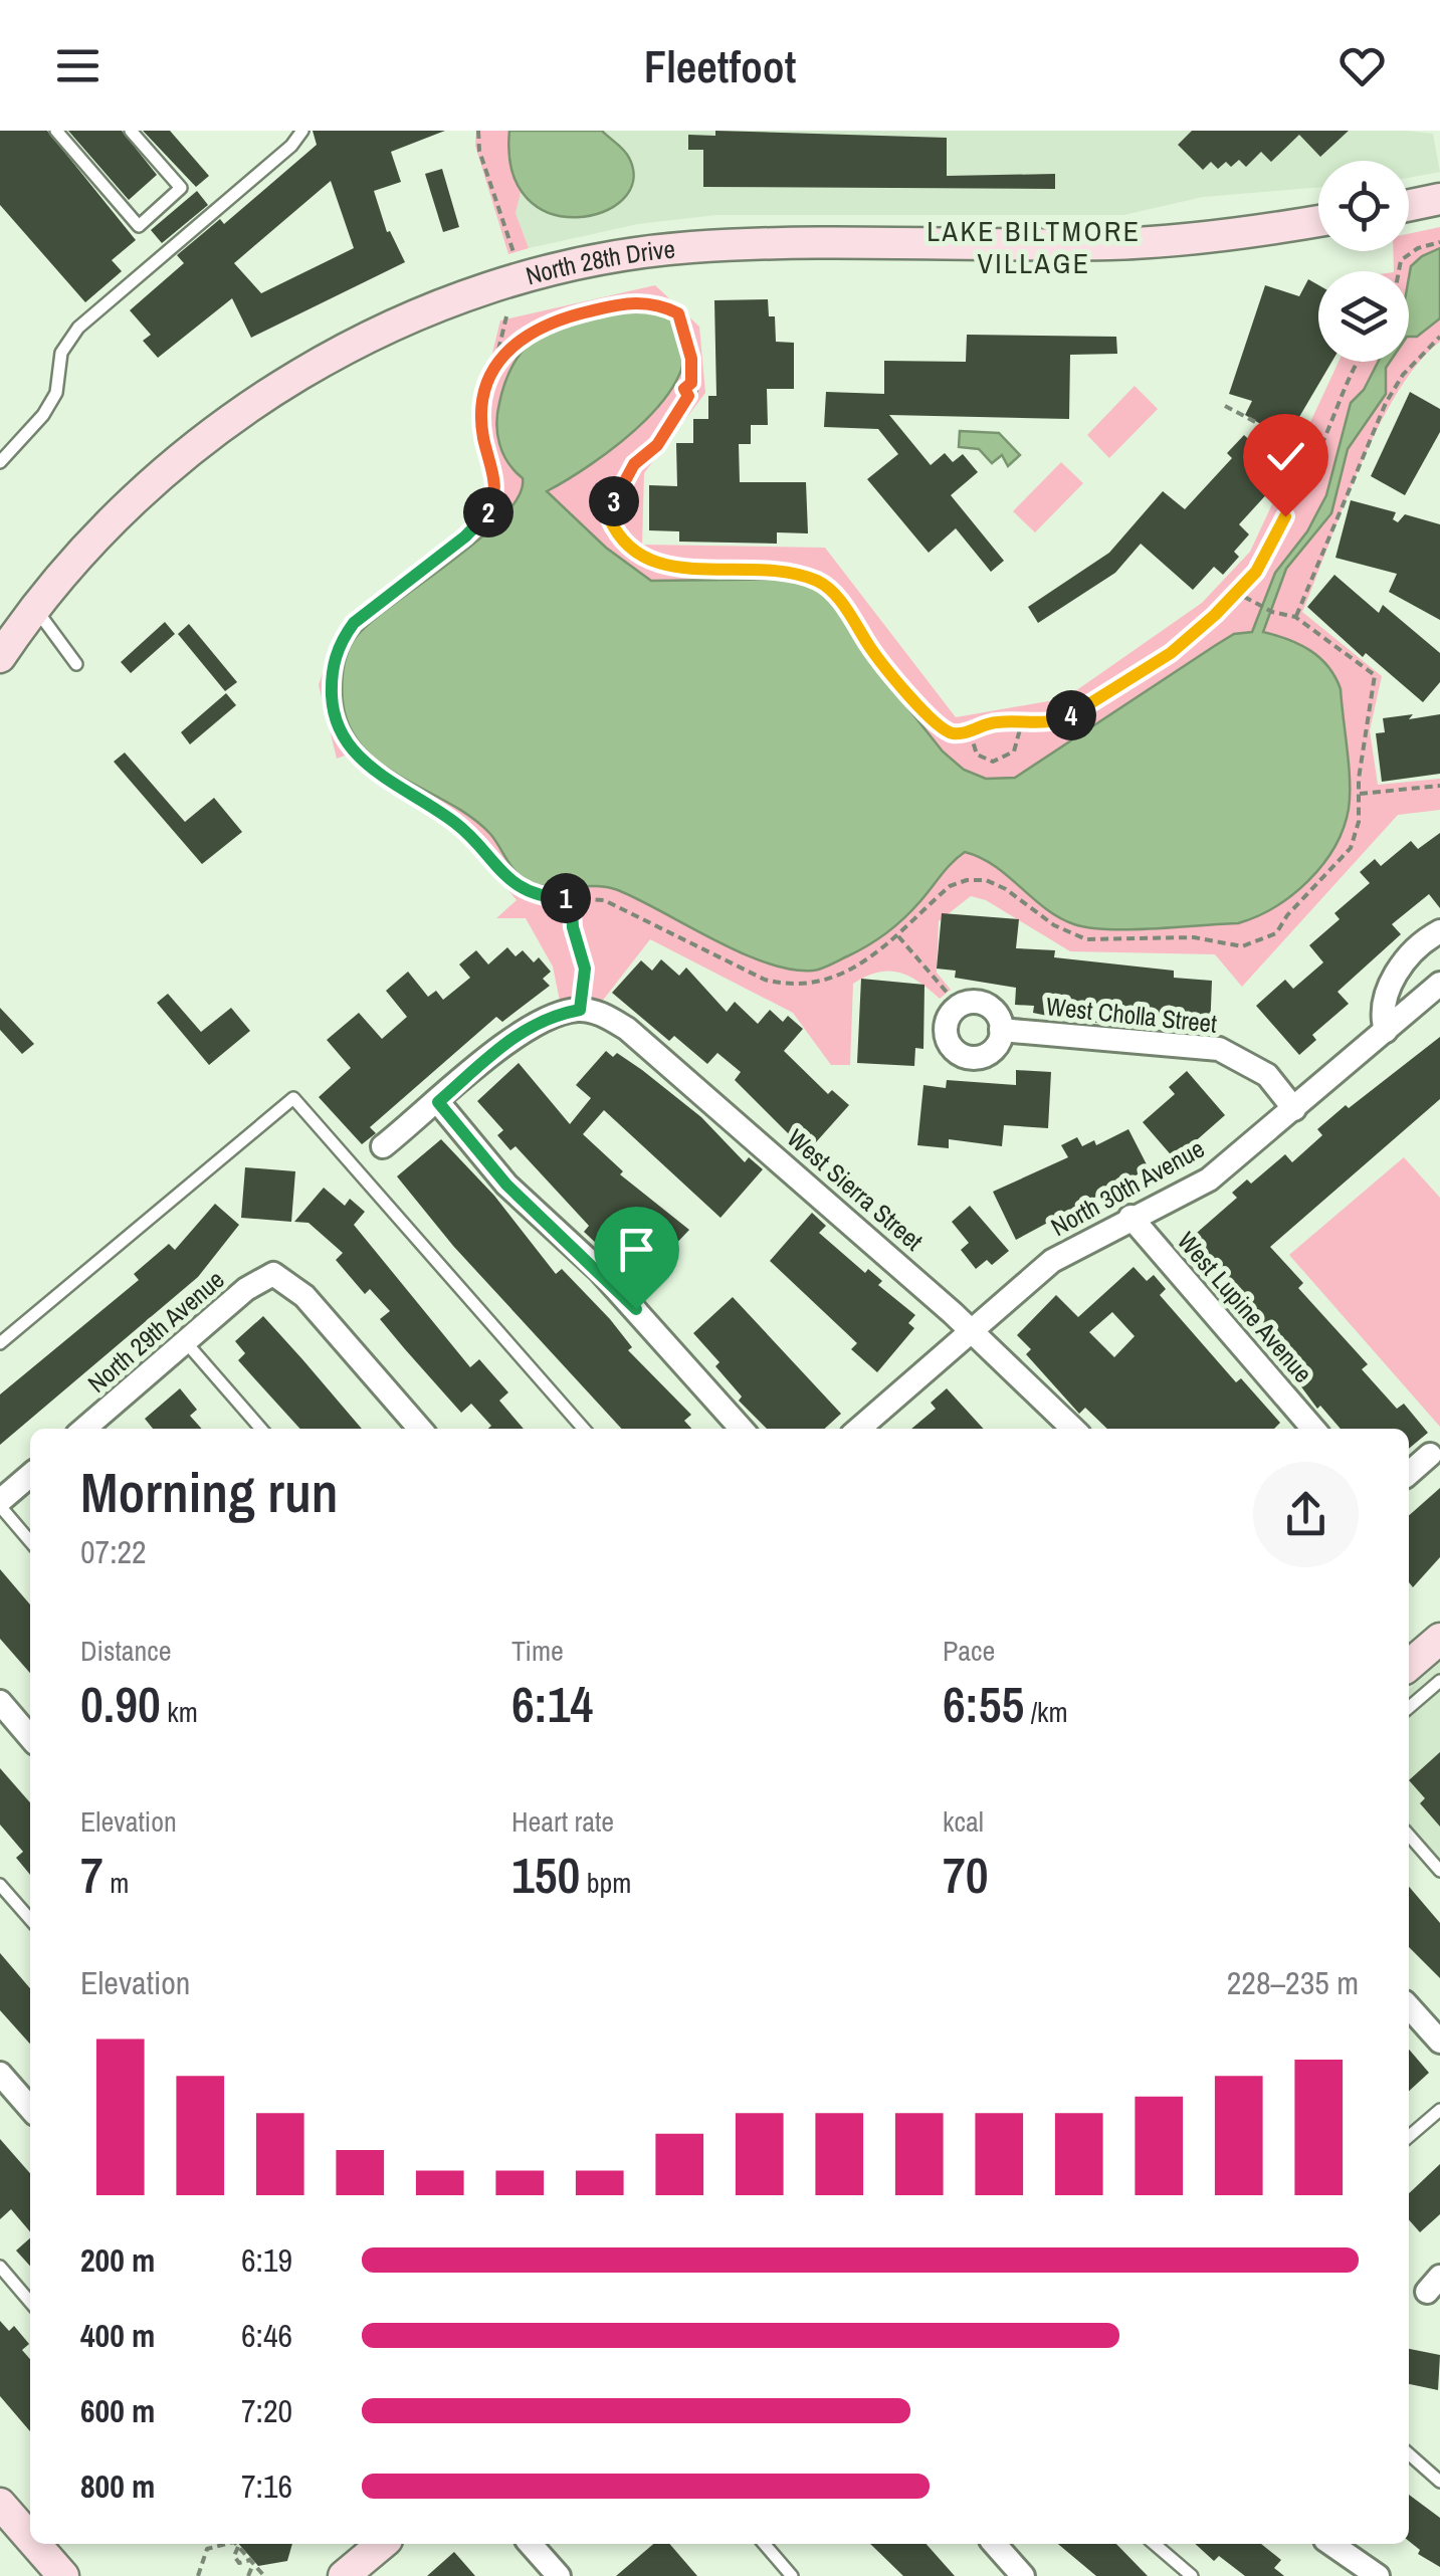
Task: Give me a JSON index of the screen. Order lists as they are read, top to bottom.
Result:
{
  "streets": {
    "street": [
      "North 28th Drive",
      "West Cholla Street",
      "North 30th Avenue",
      "West Sierra Street",
      "West Lupine Avenue",
      "North 29th Avenue"
    ]
  },
  "crossings": [
    ["West Cholla Street", "North 30th Avenue"],
    ["North 30th Avenue", "West Sierra Street"],
    ["North 30th Avenue", "West Lupine Avenue"]
  ],
  "districts": ["LAKE BILTMORE VILLAGE"],
  "page": {
    "header": "Fleetfoot",
    "pins": [
      "3",
      "2",
      "4",
      "1"
    ],
    "heading": ["Morning run", "07:22"],
    "stats": [
      ["Distance", "0.90 km"],
      ["Time", "6:14"],
      ["Pace", "6:55 /km"],
      ["Elevation", "7 m"],
      ["Heart rate", "150 bpm"],
      ["kcal", "70"]
    ],
    "chart": ["Elevation", "228–235 m"],
    "list": [
      {
        "name": "200 m",
        "note": "6:19"
      },
      {
        "name": "400 m",
        "note": "6:46"
      },
      {
        "name": "600 m",
        "note": "7:20"
      },
      {
        "name": "800 m",
        "note": "7:16"
      }
    ]
  }
}
